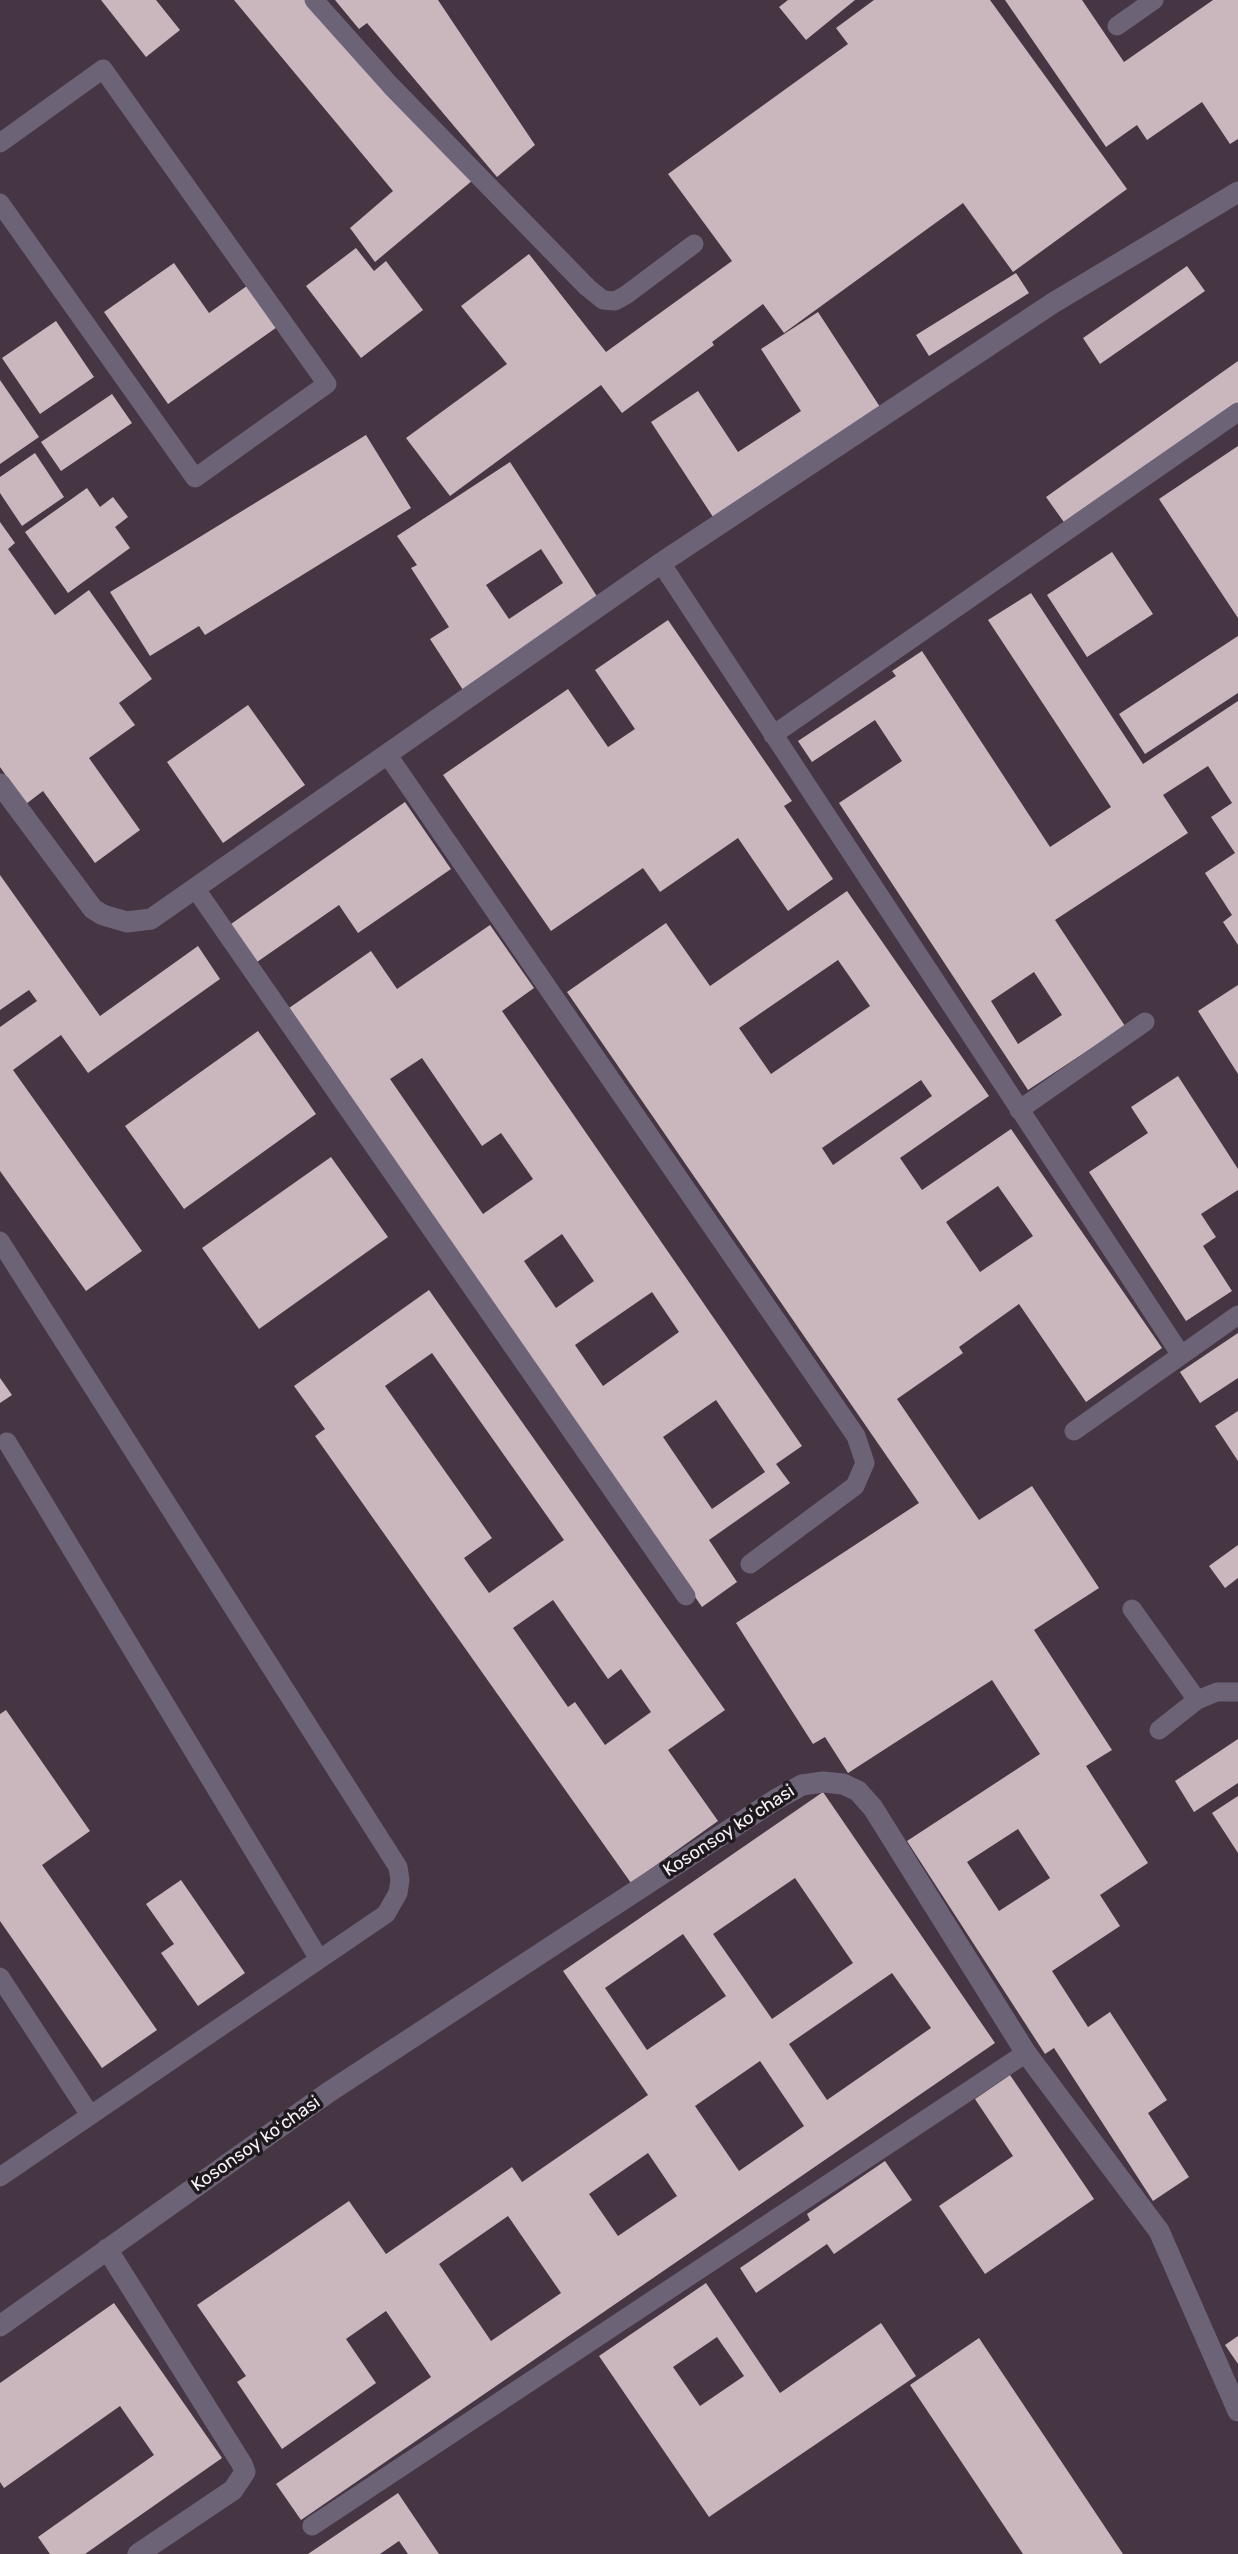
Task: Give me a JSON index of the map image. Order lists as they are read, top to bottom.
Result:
{
  "streets": {
    "street": ["Kosonsoy koʻchasi"]
  }
}
